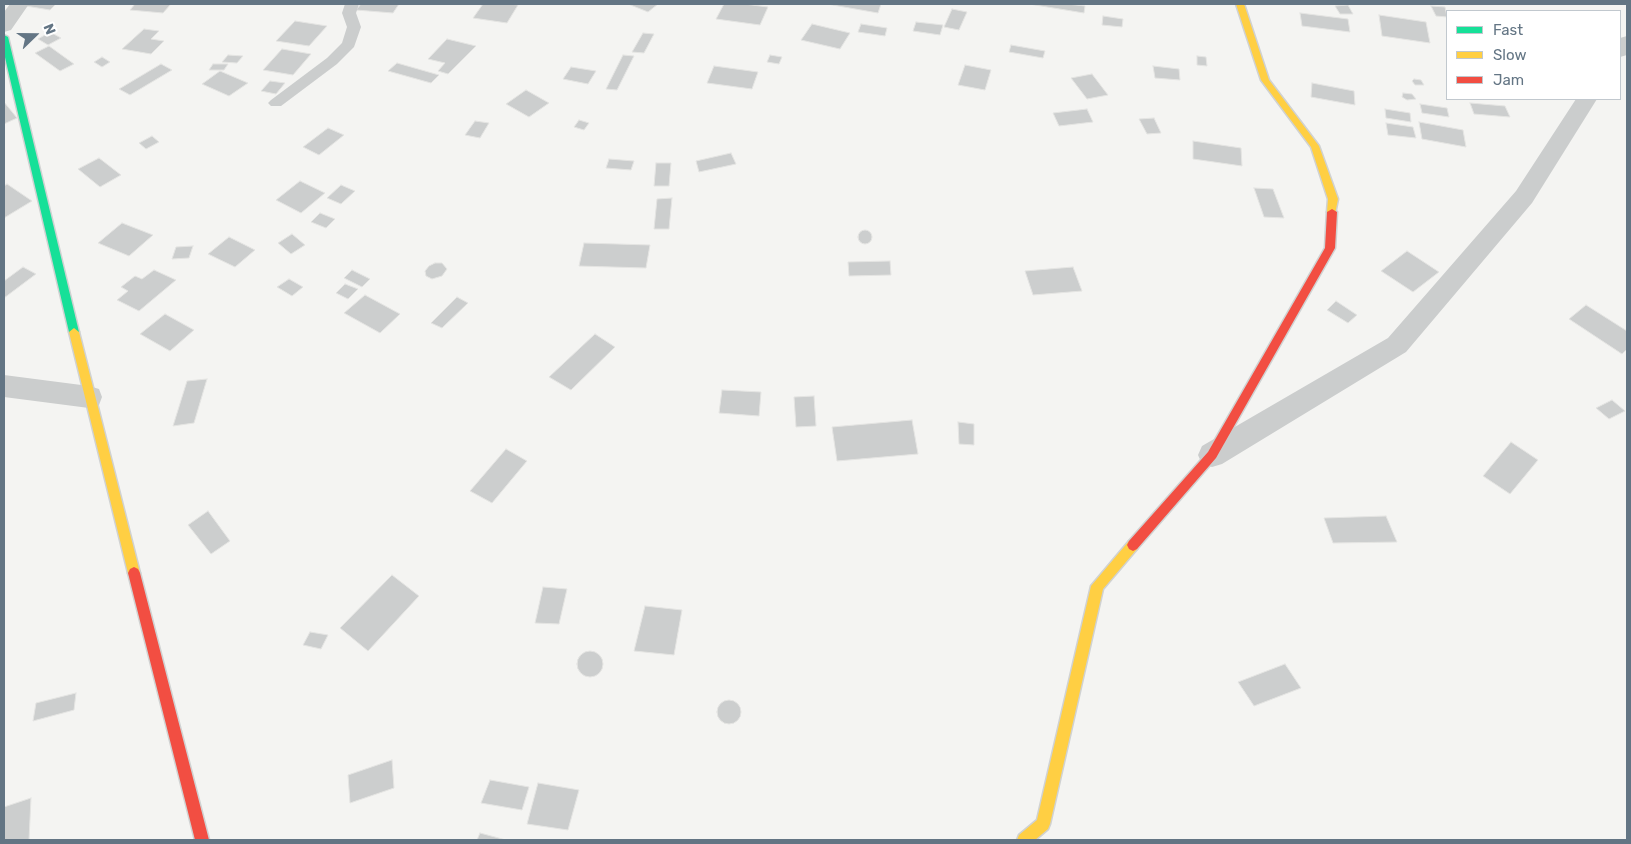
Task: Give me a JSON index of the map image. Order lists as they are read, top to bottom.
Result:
{
  "legend": ["Fast", "Slow", "Jam"],
  "north": "right"
}
